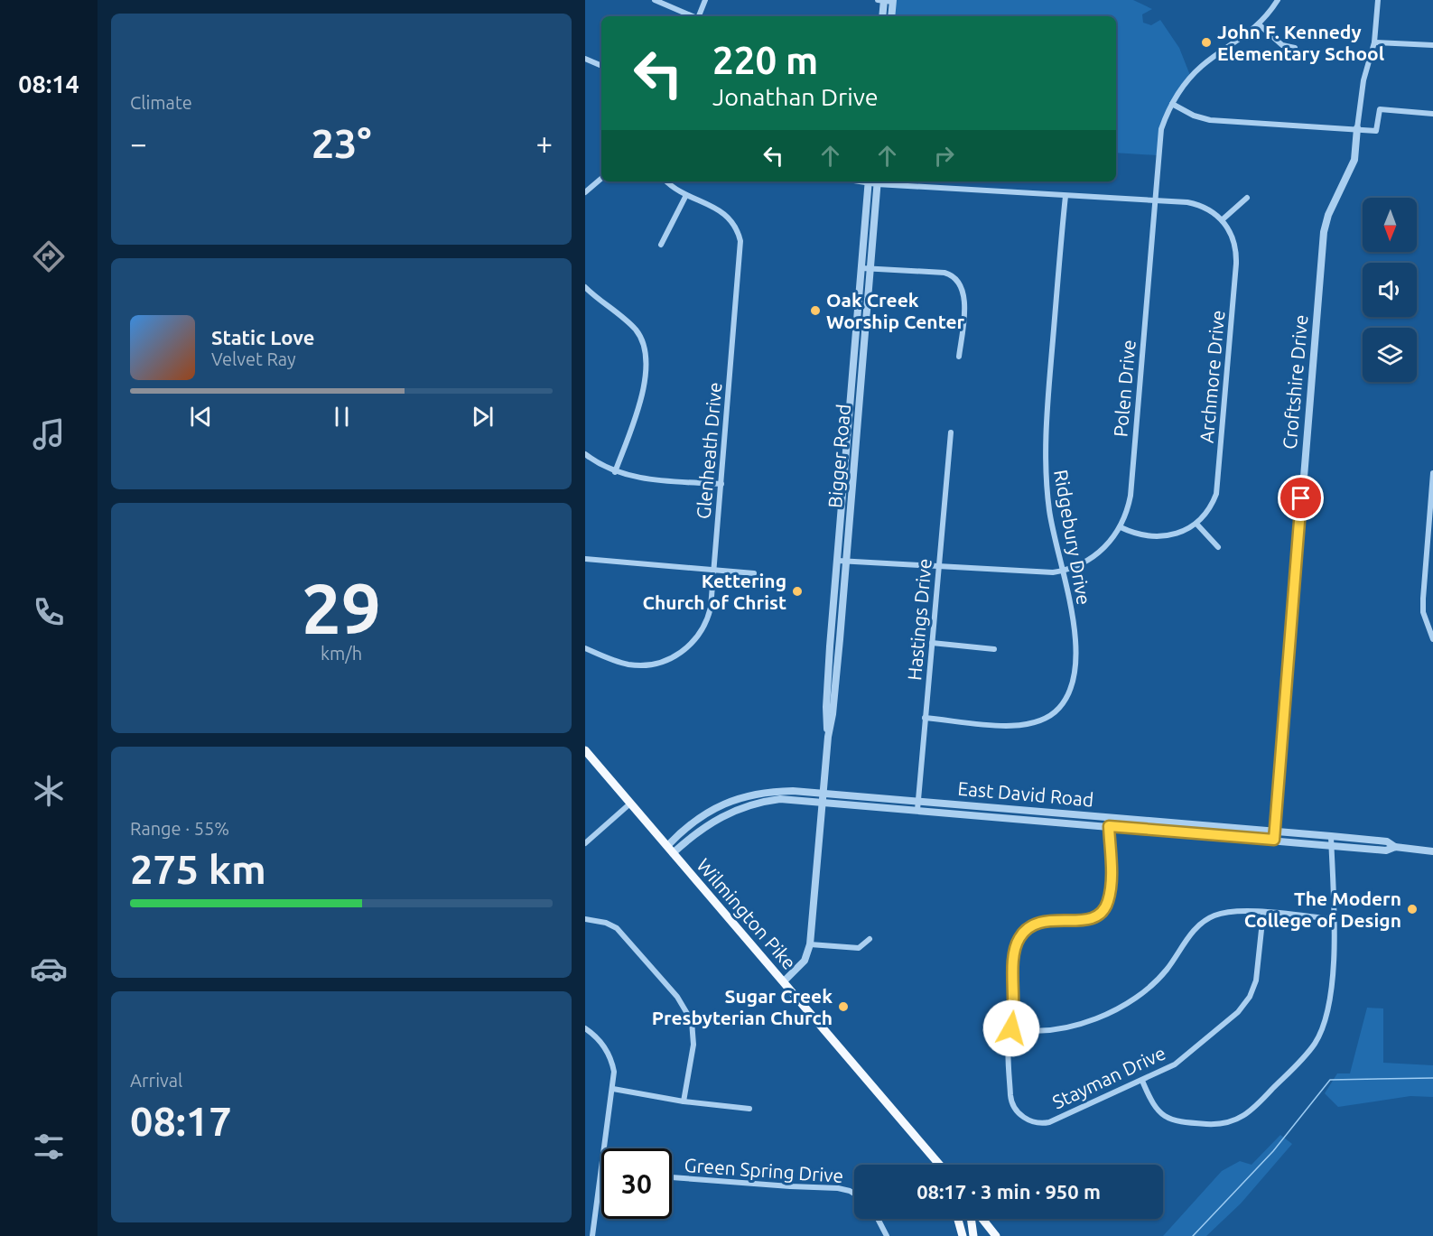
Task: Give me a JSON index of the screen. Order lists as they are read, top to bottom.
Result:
{
  "streets": {
    "main road": ["Wilmington Pike"],
    "street": [
      "Archmore Drive",
      "Croftshire Drive",
      "Polen Drive",
      "Glenheath Drive",
      "Bigger Road",
      "Ridgebury Drive",
      "Hastings Drive",
      "East David Road",
      "Stayman Drive",
      "Green Spring Drive"
    ]
  },
  "crossings": [
    ["Croftshire Drive", "East David Road"],
    ["Polen Drive", "Bigger Road"],
    ["Polen Drive", "Ridgebury Drive"],
    ["Polen Drive", "Hastings Drive"],
    ["Bigger Road", "East David Road"],
    ["Bigger Road", "Wilmington Pike"],
    ["Ridgebury Drive", "Hastings Drive"],
    ["Hastings Drive", "East David Road"],
    ["East David Road", "Wilmington Pike"]
  ],
  "places": [
    "John F. Kennedy Elementary School",
    "Oak Creek Worship Center",
    "Kettering Church of Christ",
    "The Modern College of Design",
    "Sugar Creek Presbyterian Church"
  ],
  "north": "bottom",
  "page": {
    "tabs": "08:14",
    "tile": [
      "Climate",
      ["29", "km/h"],
      ["Range · 55%", "275 km"],
      ["Arrival", "08:17"]
    ],
    "turn": ["220 m", "Jonathan Drive"],
    "heat": ["−", "23°", "+"],
    "song": ["Static Love", "Velvet Ray"],
    "limit": "30",
    "trip": "08:17 · 3 min · 950 m"
  }
}
